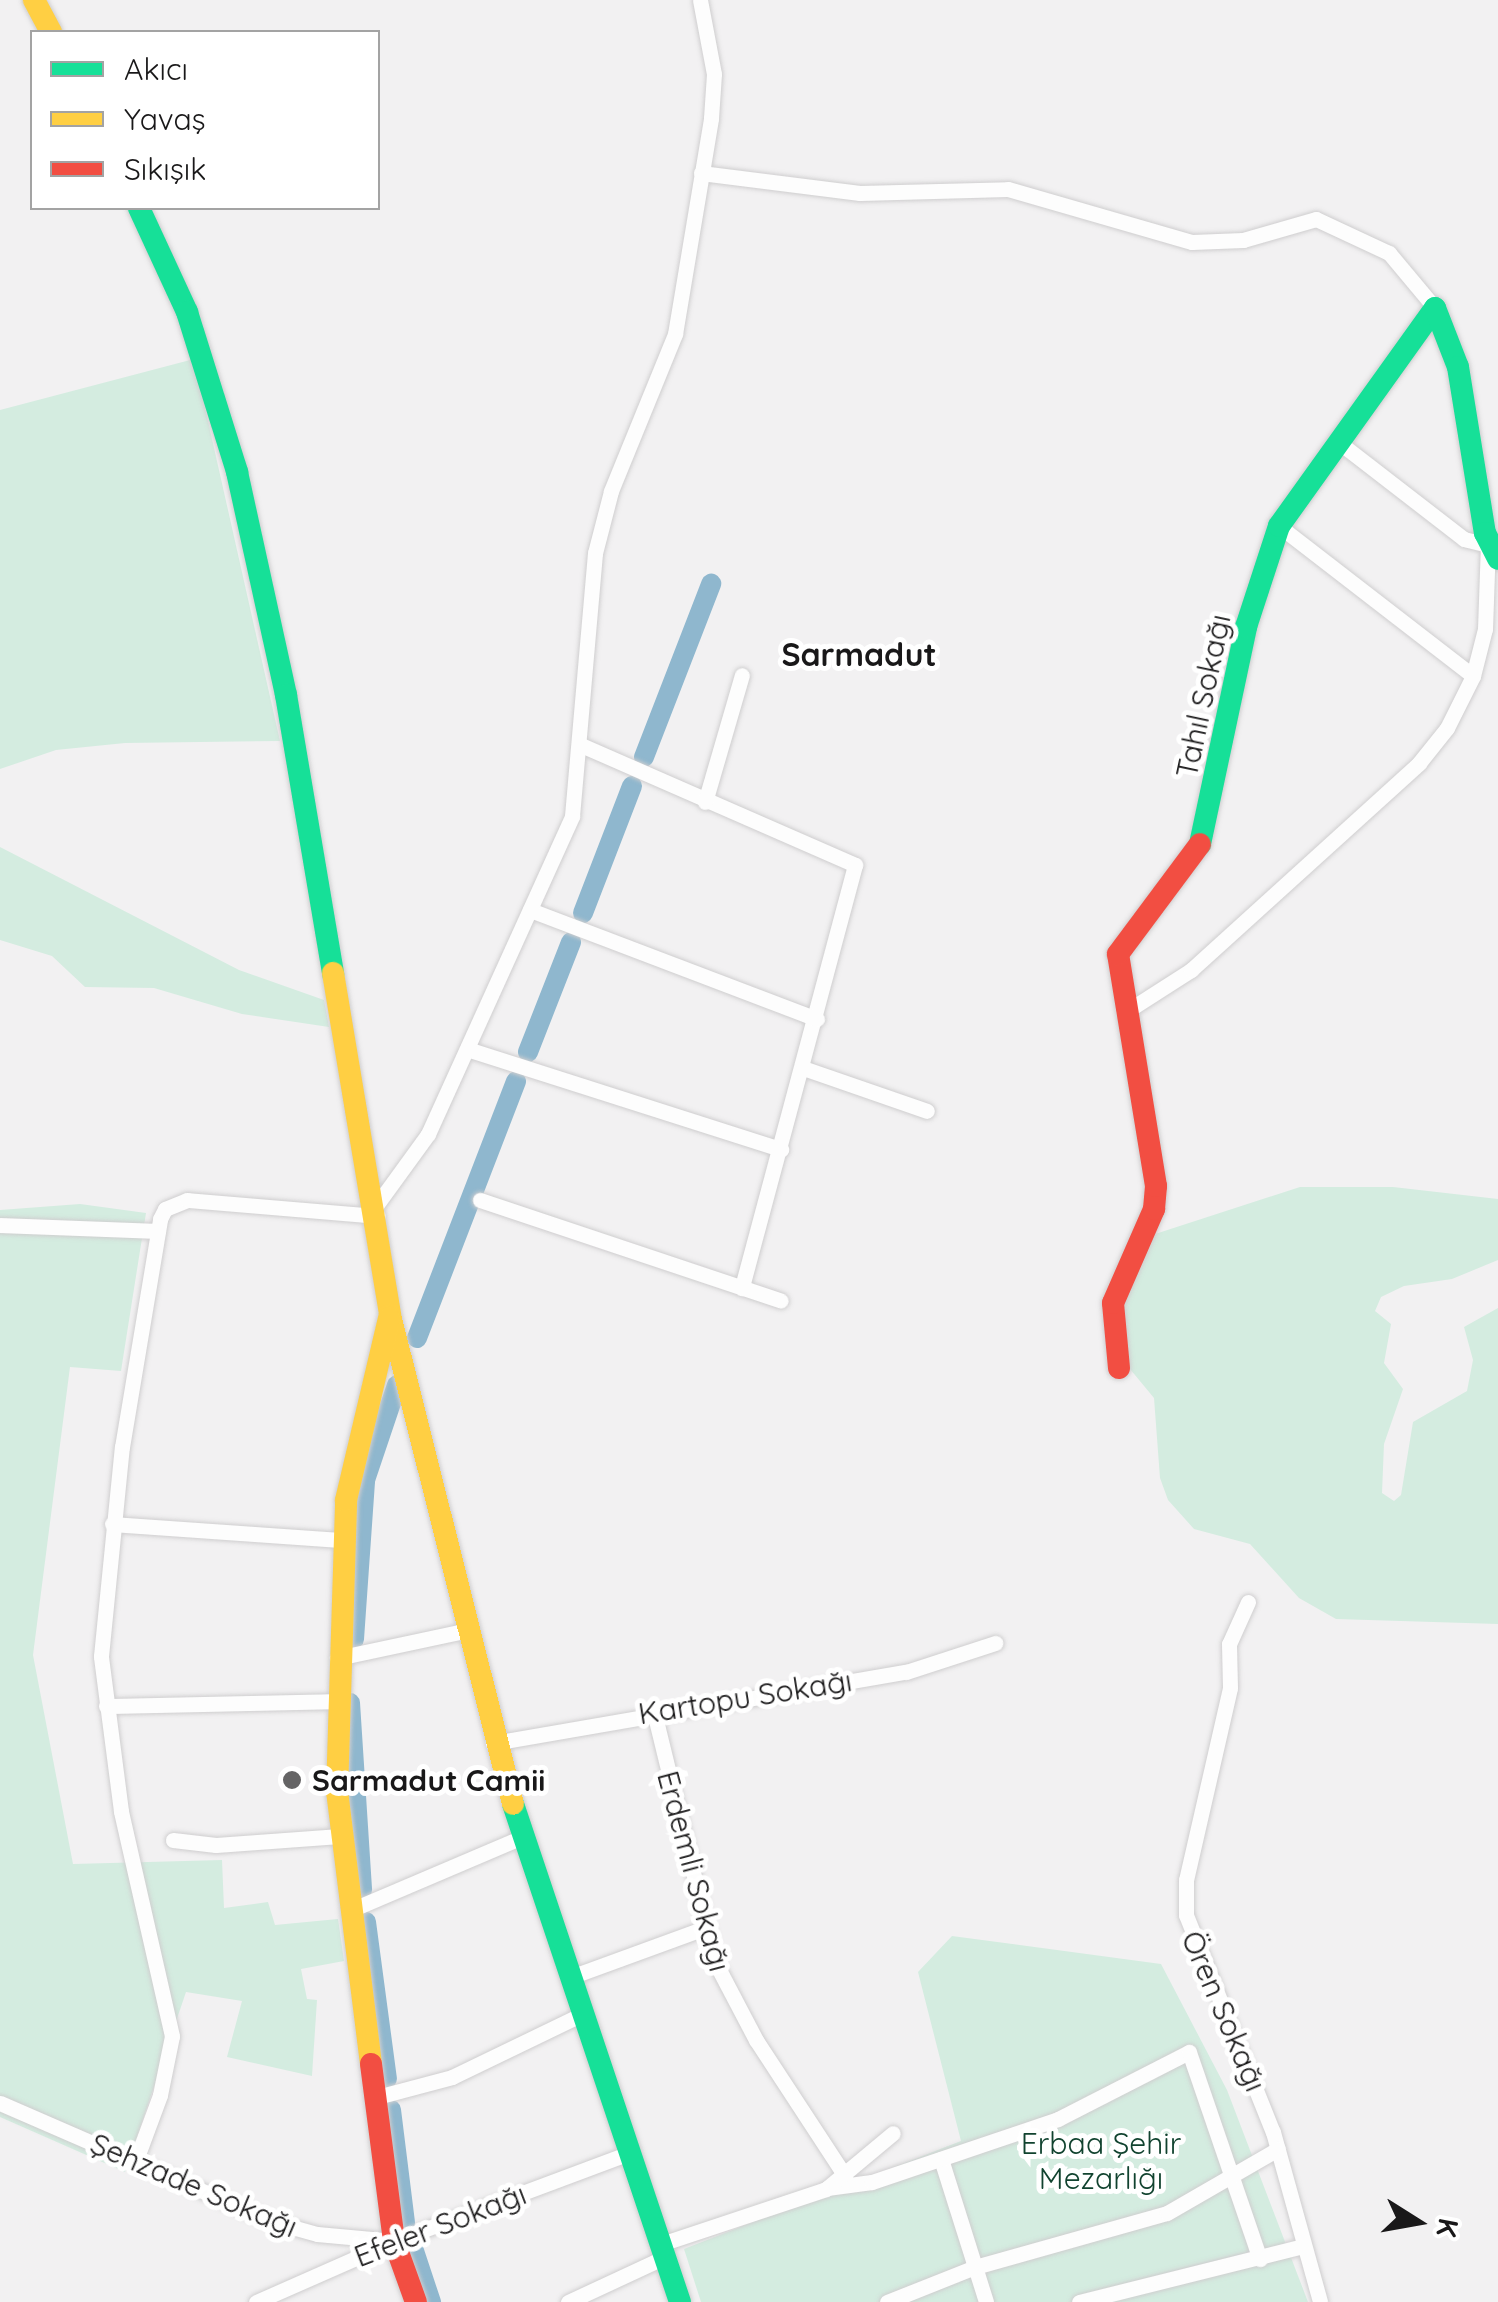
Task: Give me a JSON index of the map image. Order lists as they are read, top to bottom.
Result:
{
  "streets": {
    "street": [
      "Tahıl Sokağı",
      "Kartopu Sokağı",
      "Erdemli Sokağı",
      "Ören Sokağı",
      "Şehzade Sokağı",
      "Efeler Sokağı"
    ]
  },
  "crossings": [
    ["Kartopu Sokağı", "Erdemli Sokağı"],
    ["Şehzade Sokağı", "Efeler Sokağı"]
  ],
  "districts": ["Sarmadut"],
  "parks": ["Erbaa Şehir Mezarlığı"],
  "places": ["Sarmadut Camii"],
  "legend": ["Akıcı", "Yavaş", "Sıkışık"],
  "north": "right"
}
